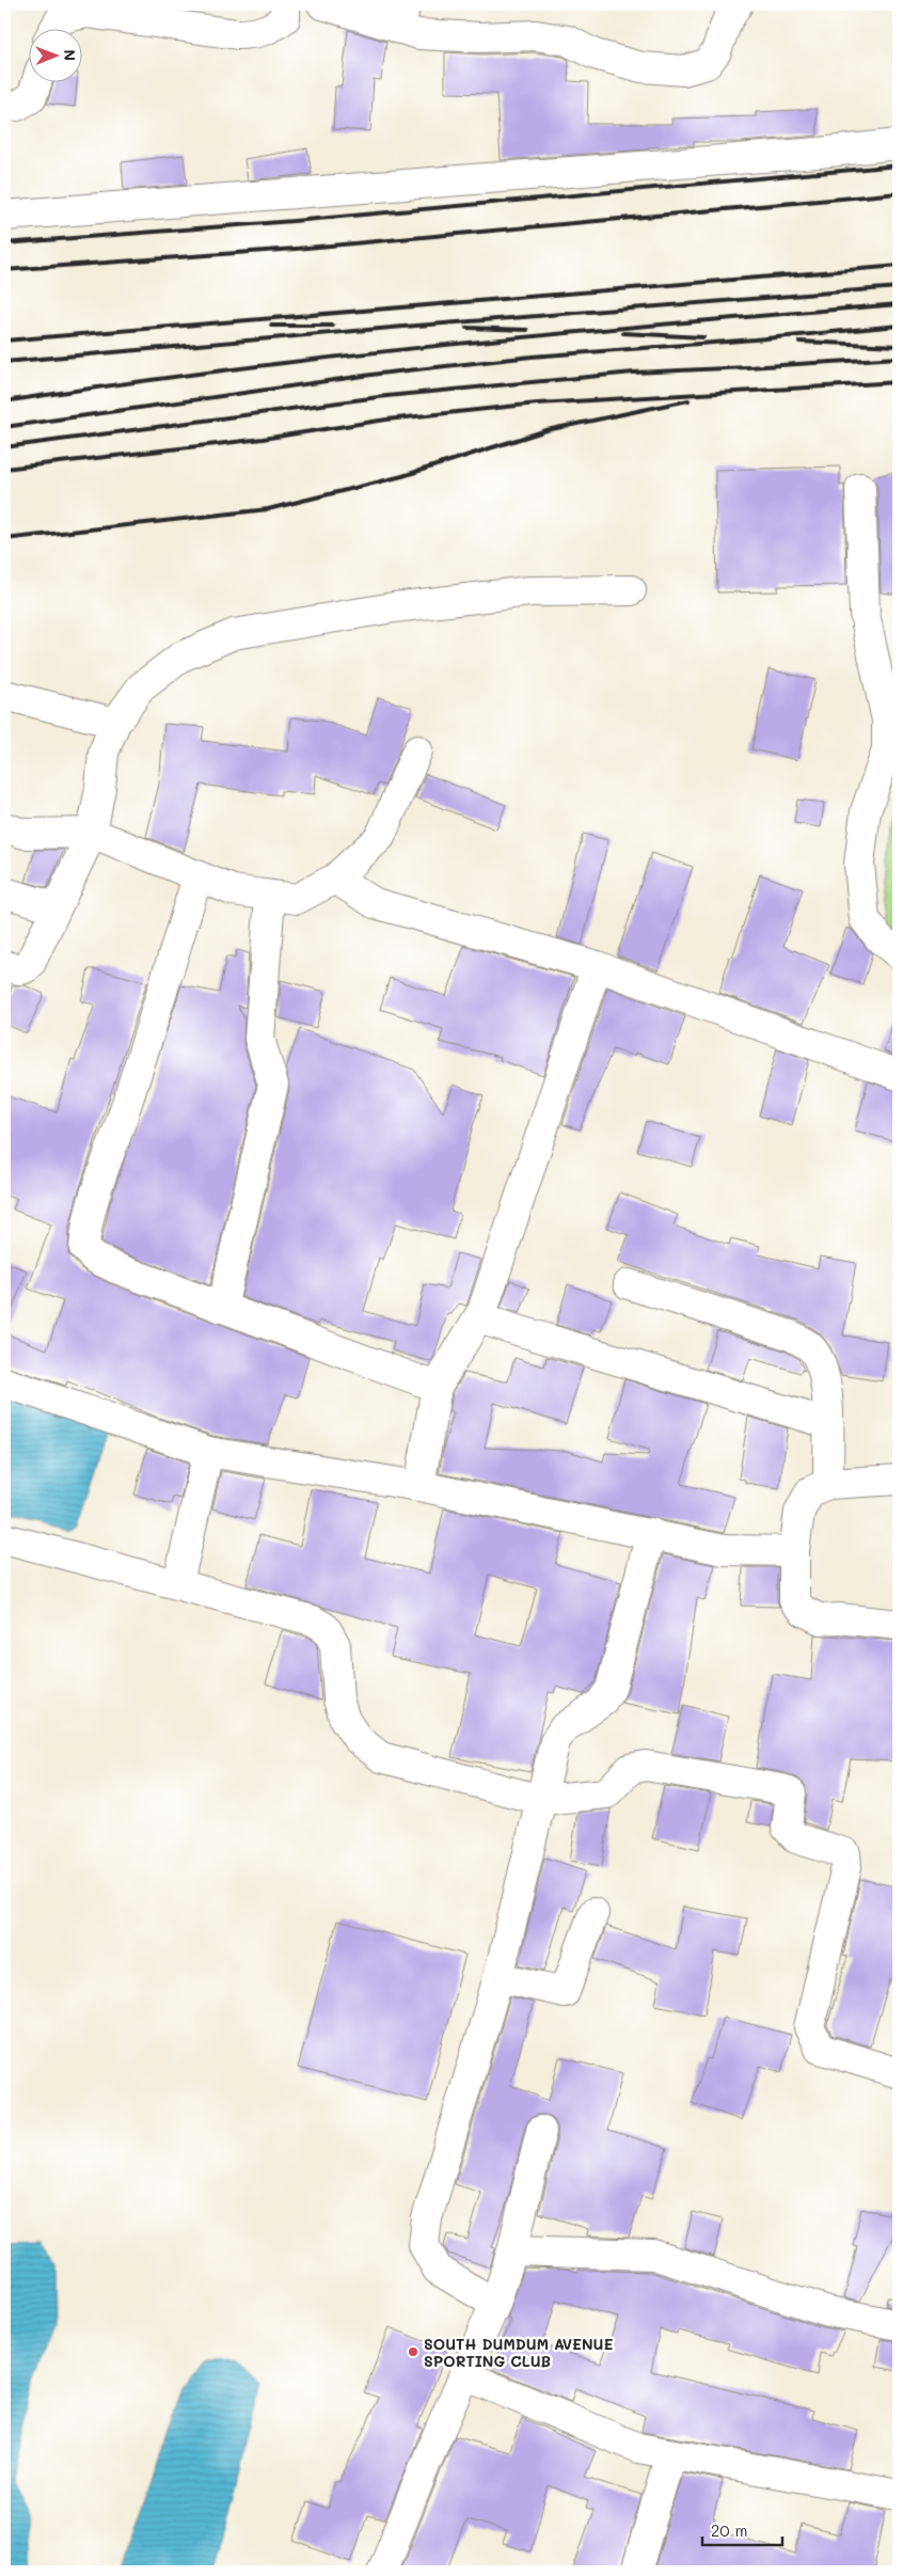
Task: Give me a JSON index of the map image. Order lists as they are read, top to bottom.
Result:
{
  "places": ["SOUTH DUMDUM AVENUE SPORTING CLUB"],
  "scale_bar": "20 m",
  "north": "right"
}
